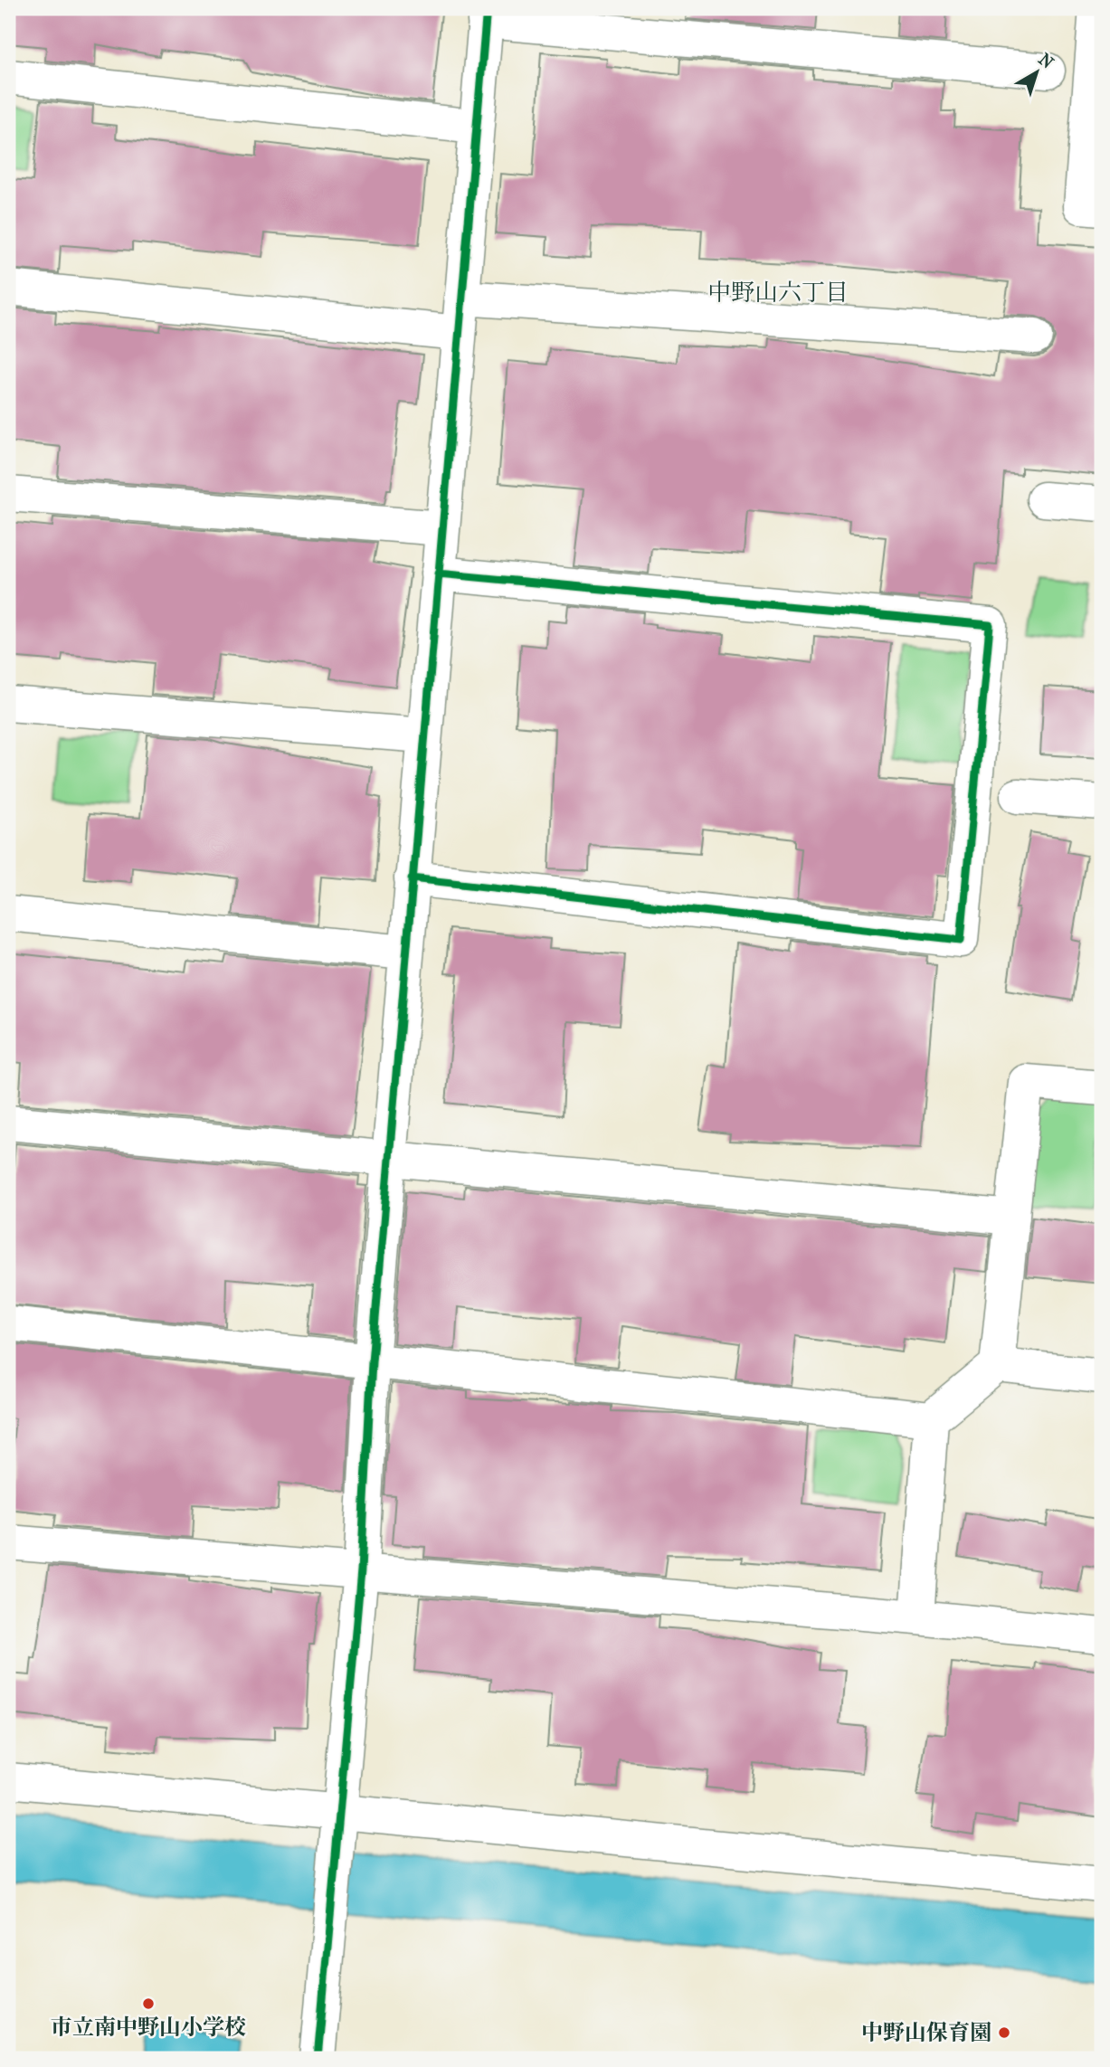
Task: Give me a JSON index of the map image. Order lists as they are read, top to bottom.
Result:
{
  "districts": ["中野山六丁目"],
  "places": ["市立南中野山小学校", "中野山保育園"],
  "north": "top right"
}
